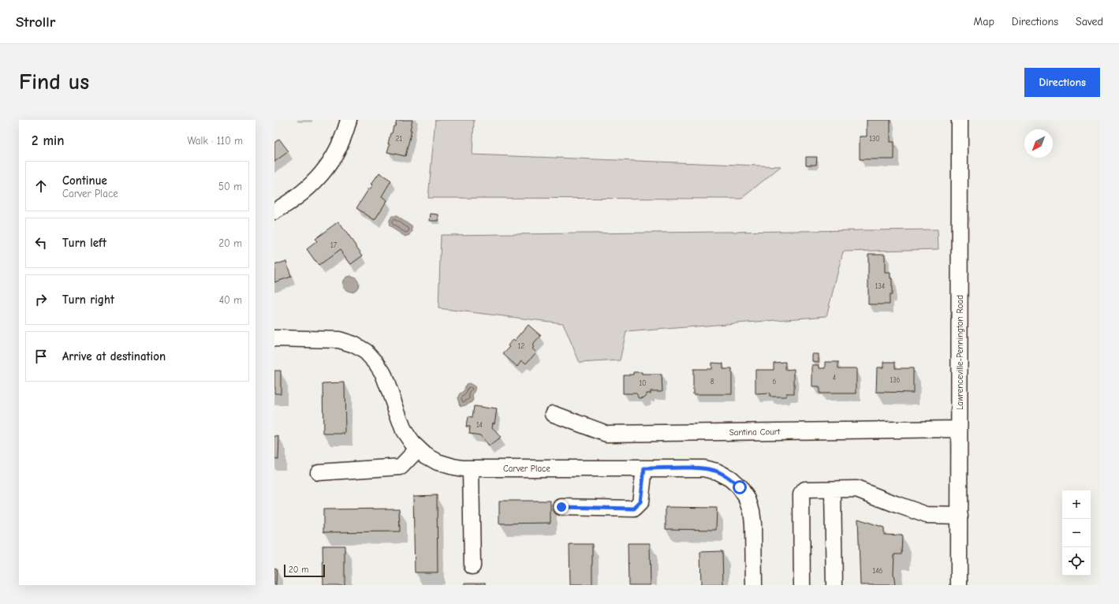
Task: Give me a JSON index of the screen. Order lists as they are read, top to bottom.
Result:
{
  "streets": {
    "street": ["Lawrenceville-Pennington Road", "Santina Court", "Carver Place"]
  },
  "crossings": [
    ["Lawrenceville-Pennington Road", "Santina Court"]
  ],
  "house_numbers": [
    "21",
    "130",
    "17",
    "134",
    "12",
    "4",
    "136",
    "8",
    "6",
    "10",
    "14",
    "146"
  ],
  "scale_bar": "20 m",
  "north": "bottom left",
  "page": {
    "header": "Strollr",
    "nav": ["Map", "Directions", "Saved"],
    "buttons": "Directions",
    "title": "Find us",
    "heading": ["2 min", "Walk · 110 m"],
    "list": [
      ["Continue", "Carver Place", "50 m"],
      ["Turn left", "20 m"],
      ["Turn right", "40 m"],
      "Arrive at destination"
    ],
    "map_buttons": ["+", "−"],
    "scale": "20 m"
  }
}
